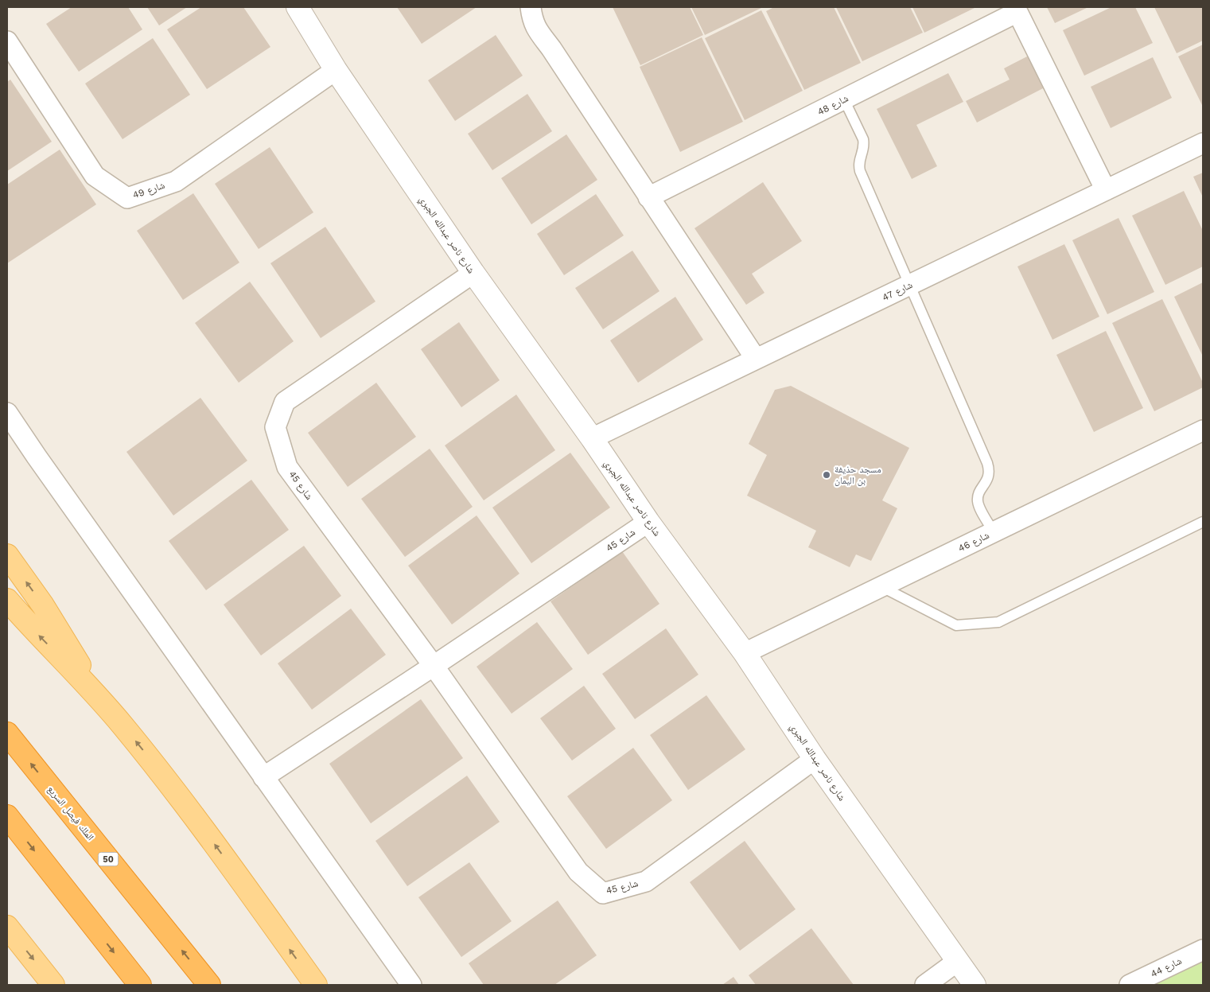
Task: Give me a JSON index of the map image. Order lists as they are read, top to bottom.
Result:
{
  "streets": {
    "highway": ["الملك فيصل السريع", "50"],
    "street": [
      "شارع 48",
      "شارع 49",
      "شارع ناصر عبدالله الجبري",
      "شارع 47",
      "شارع 45",
      "شارع 46",
      "شارع 44"
    ]
  },
  "crossings": [
    ["شارع 48", "شارع 47"],
    ["شارع 49", "شارع ناصر عبدالله الجبري"],
    ["شارع ناصر عبدالله الجبري", "شارع 47"],
    ["شارع ناصر عبدالله الجبري", "شارع 45"],
    ["شارع ناصر عبدالله الجبري", "شارع 46"]
  ],
  "places": ["مسجد حذيفة بن اليمان"]
}
